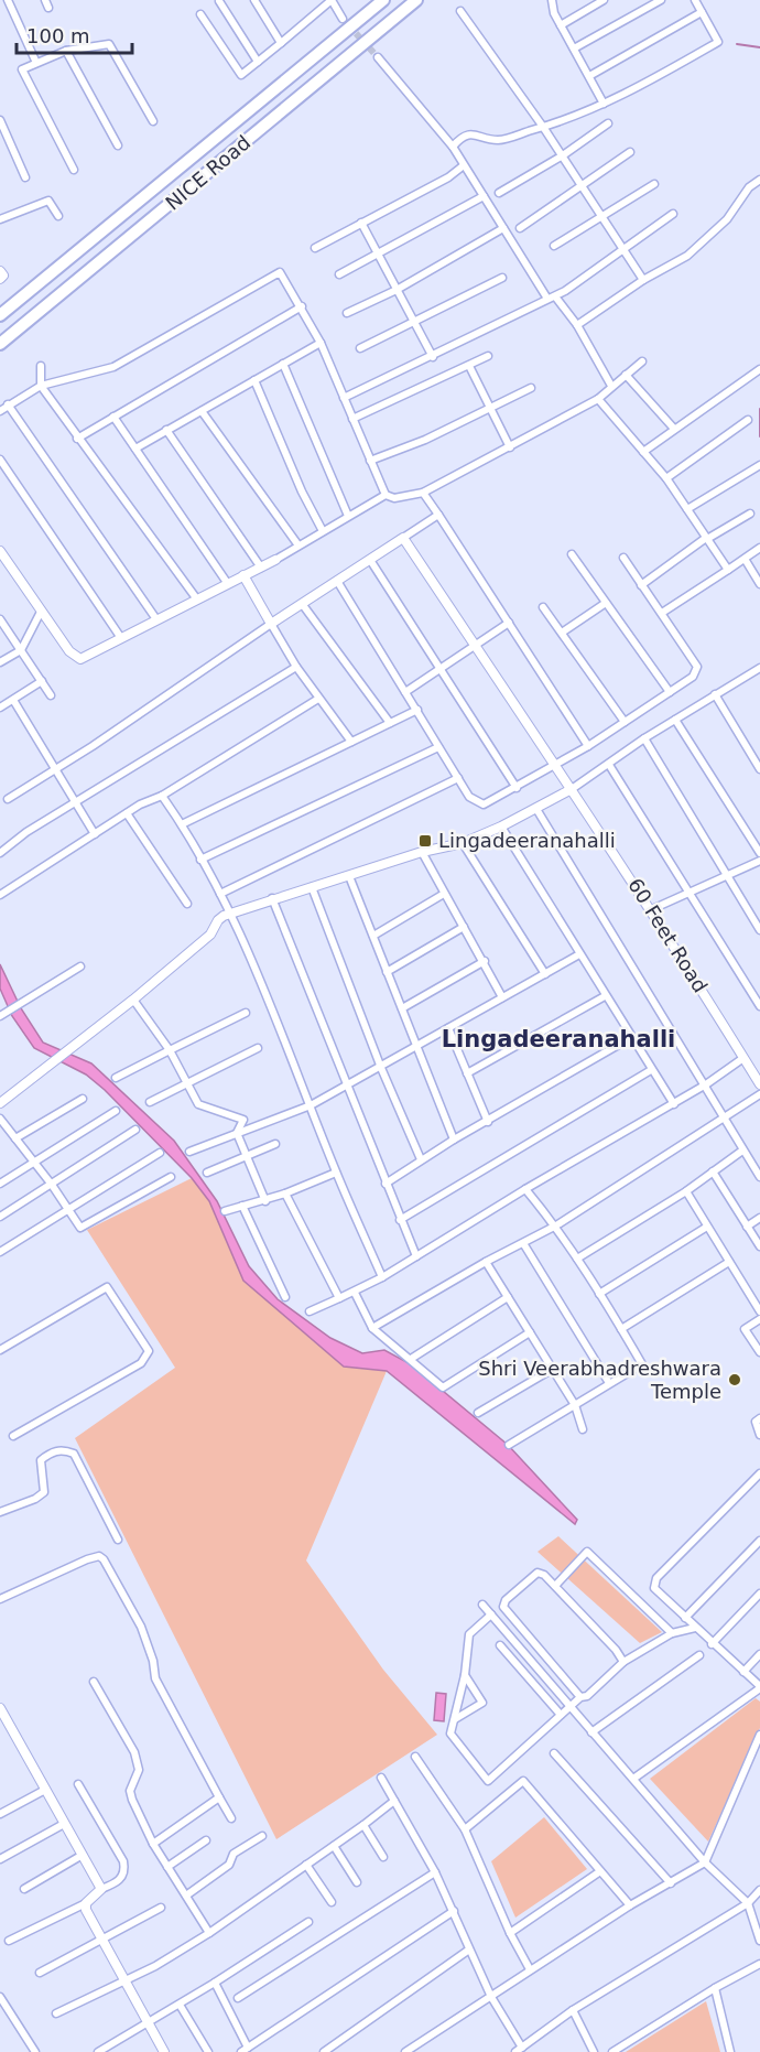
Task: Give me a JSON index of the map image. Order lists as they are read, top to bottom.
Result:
{
  "streets": {
    "highway": ["NICE Road"],
    "street": ["60 Feet Road"]
  },
  "districts": ["Lingadeeranahalli"],
  "places": {
    "transit": ["Lingadeeranahalli"],
    "other": ["Shri Veerabhadreshwara Temple"]
  },
  "scale_bar": "100 m"
}
